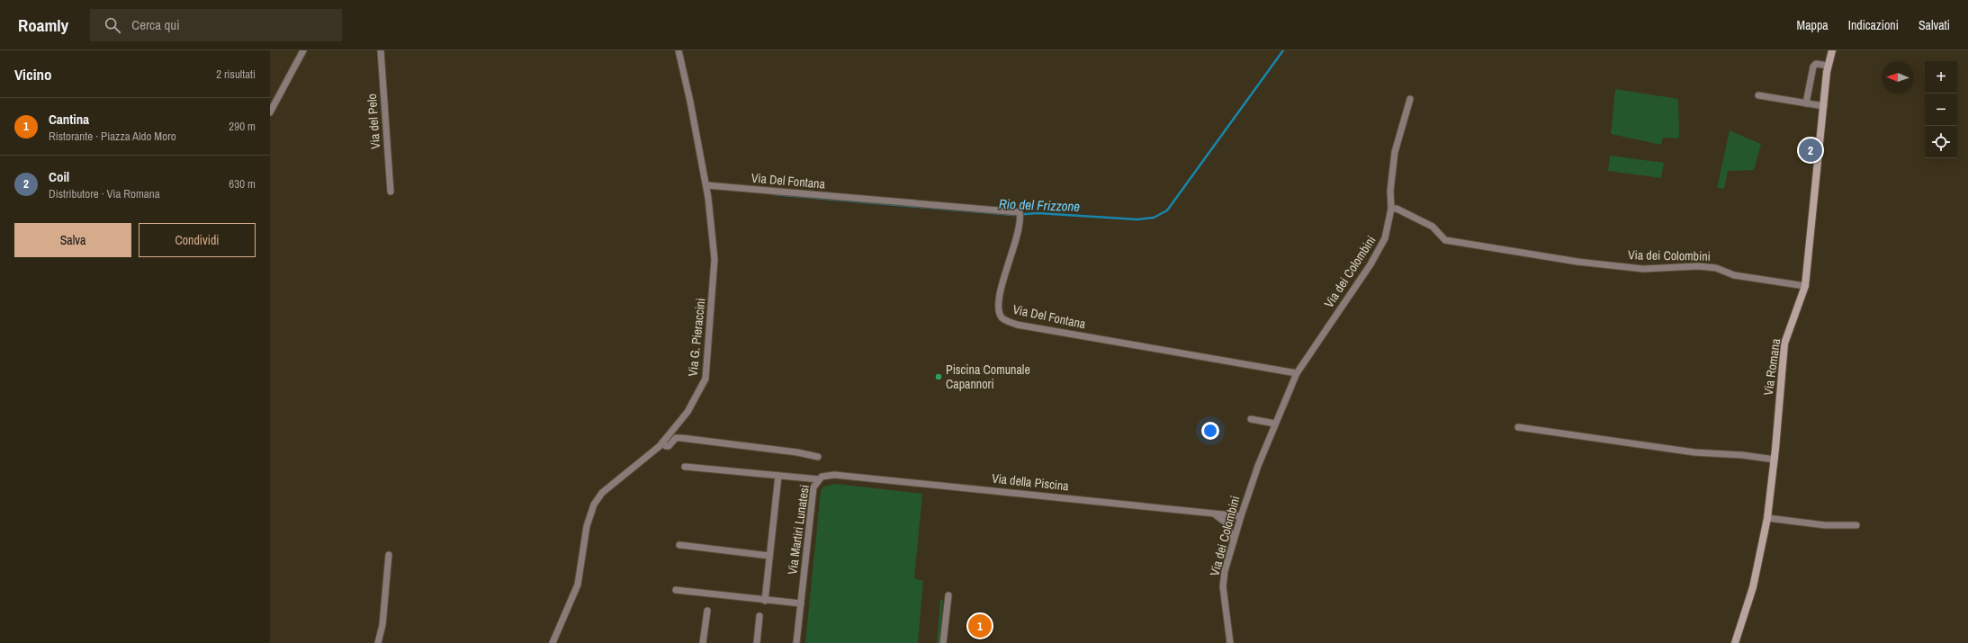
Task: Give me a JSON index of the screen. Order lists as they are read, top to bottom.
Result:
{
  "streets": {
    "street": [
      "Via del Pelo",
      "Via Del Fontana",
      "Via dei Colombini",
      "Via G. Pieraccini",
      "Via Romana",
      "Via della Piscina",
      "Via Martiri Lunatesi"
    ]
  },
  "crossings": [
    ["Via Del Fontana", "Via dei Colombini"],
    ["Via Del Fontana", "Via G. Pieraccini"],
    ["Via dei Colombini", "Via Romana"],
    ["Via dei Colombini", "Via della Piscina"],
    ["Via della Piscina", "Via Martiri Lunatesi"]
  ],
  "water": ["Rio del Frizzone"],
  "places": ["Piscina Comunale Capannori"],
  "north": "left",
  "page": {
    "header": "Roamly",
    "search": "Cerca qui",
    "nav": ["Mappa", "Indicazioni", "Salvati"],
    "heading": ["Vicino", "2 risultati"],
    "map_buttons": ["+", "−"],
    "list": [
      {
        "mark": "1",
        "name": "Cantina",
        "note": "Ristorante · Piazza Aldo Moro",
        "value": "290 m"
      },
      {
        "mark": "2",
        "name": "Coil",
        "note": "Distributore · Via Romana",
        "value": "630 m"
      }
    ],
    "pins": ["2", "1"],
    "buttons": ["Salva", "Condividi"]
  }
}
